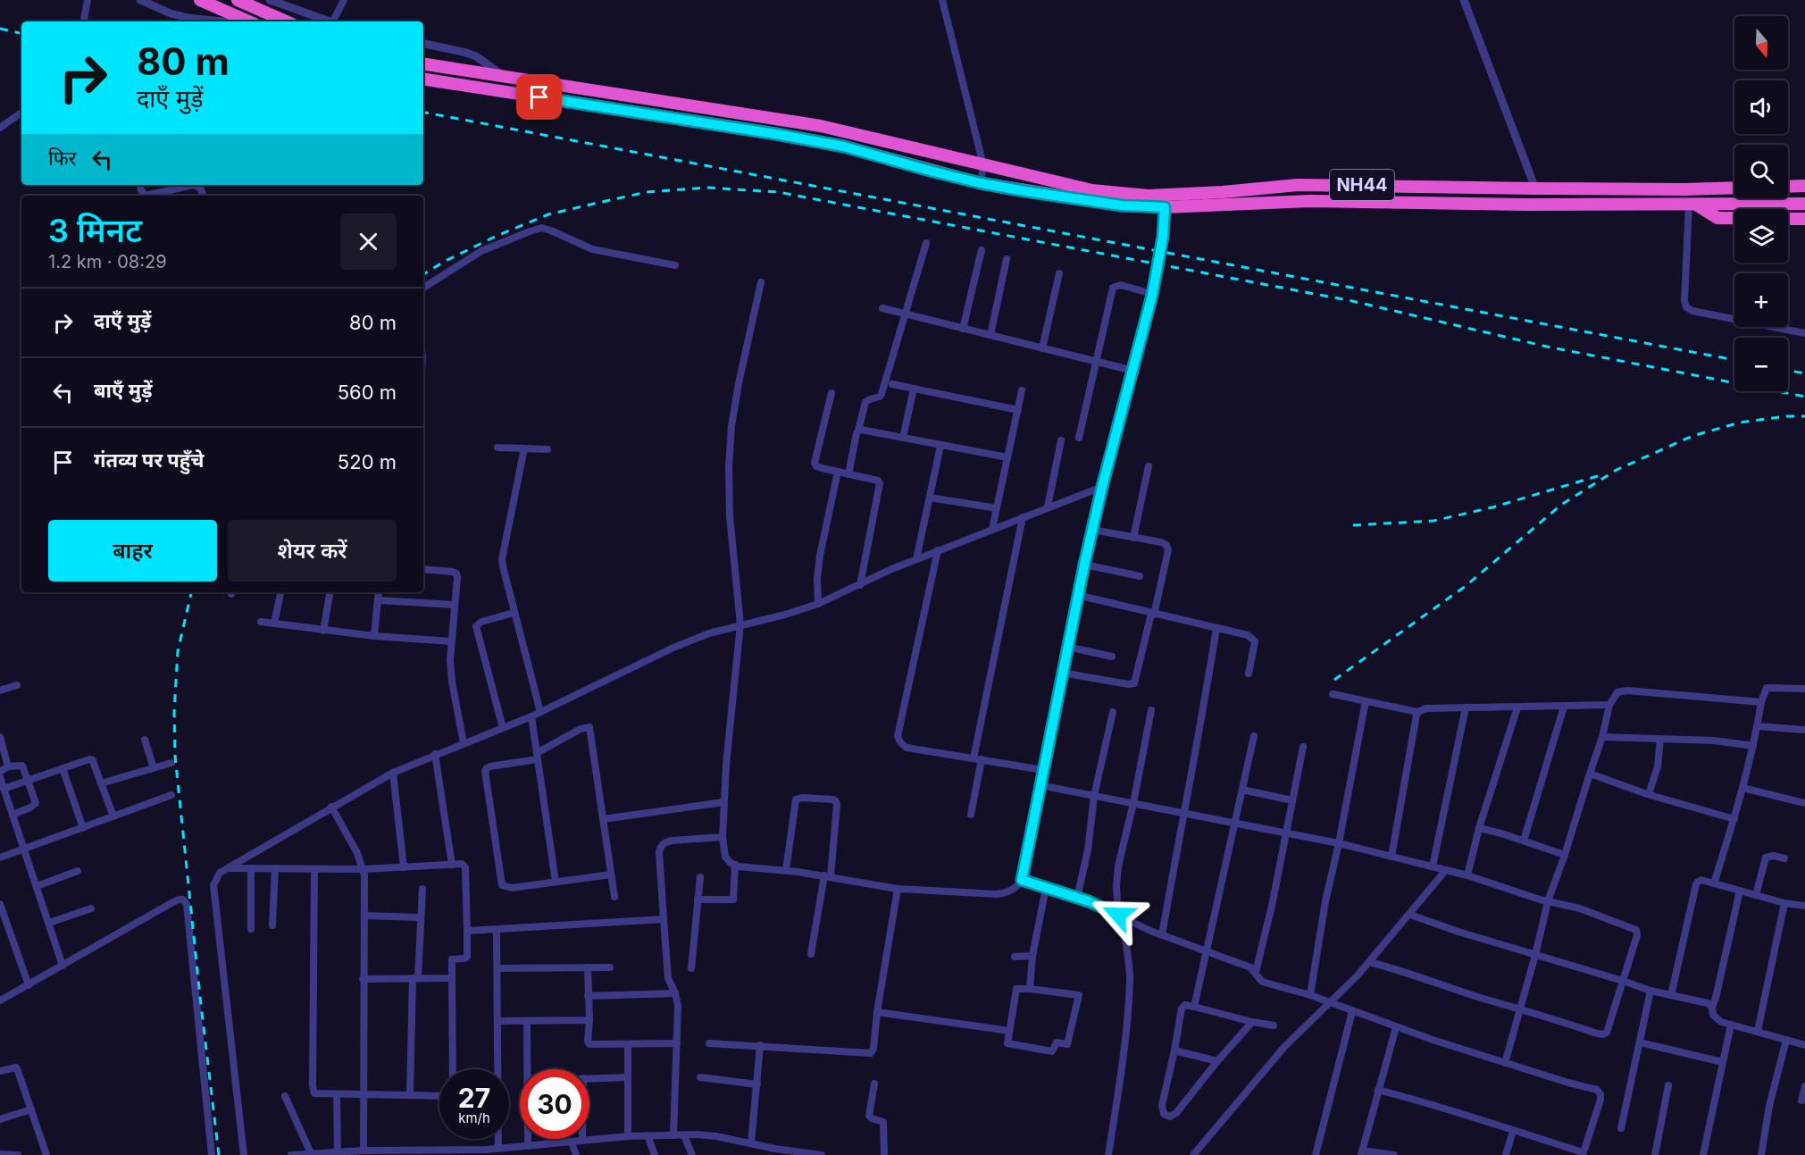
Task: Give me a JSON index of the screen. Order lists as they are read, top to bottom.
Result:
{
  "streets": {
    "highway": ["NH44"]
  },
  "north": "bottom",
  "page": {
    "map_buttons": ["+", "−"],
    "turn": ["80 m", "दाएँ मुड़ें"],
    "then": "फिर",
    "heading": ["3 मिनट", "1.2 km · 08:29"],
    "list": [
      {
        "name": "दाएँ मुड़ें",
        "value": "80 m"
      },
      {
        "name": "बाएँ मुड़ें",
        "value": "560 m"
      },
      {
        "name": "गंतव्य पर पहुँचे",
        "value": "520 m"
      }
    ],
    "buttons": ["बाहर", "शेयर करें"],
    "speed": "27 km/h",
    "limit": "30"
  }
}
